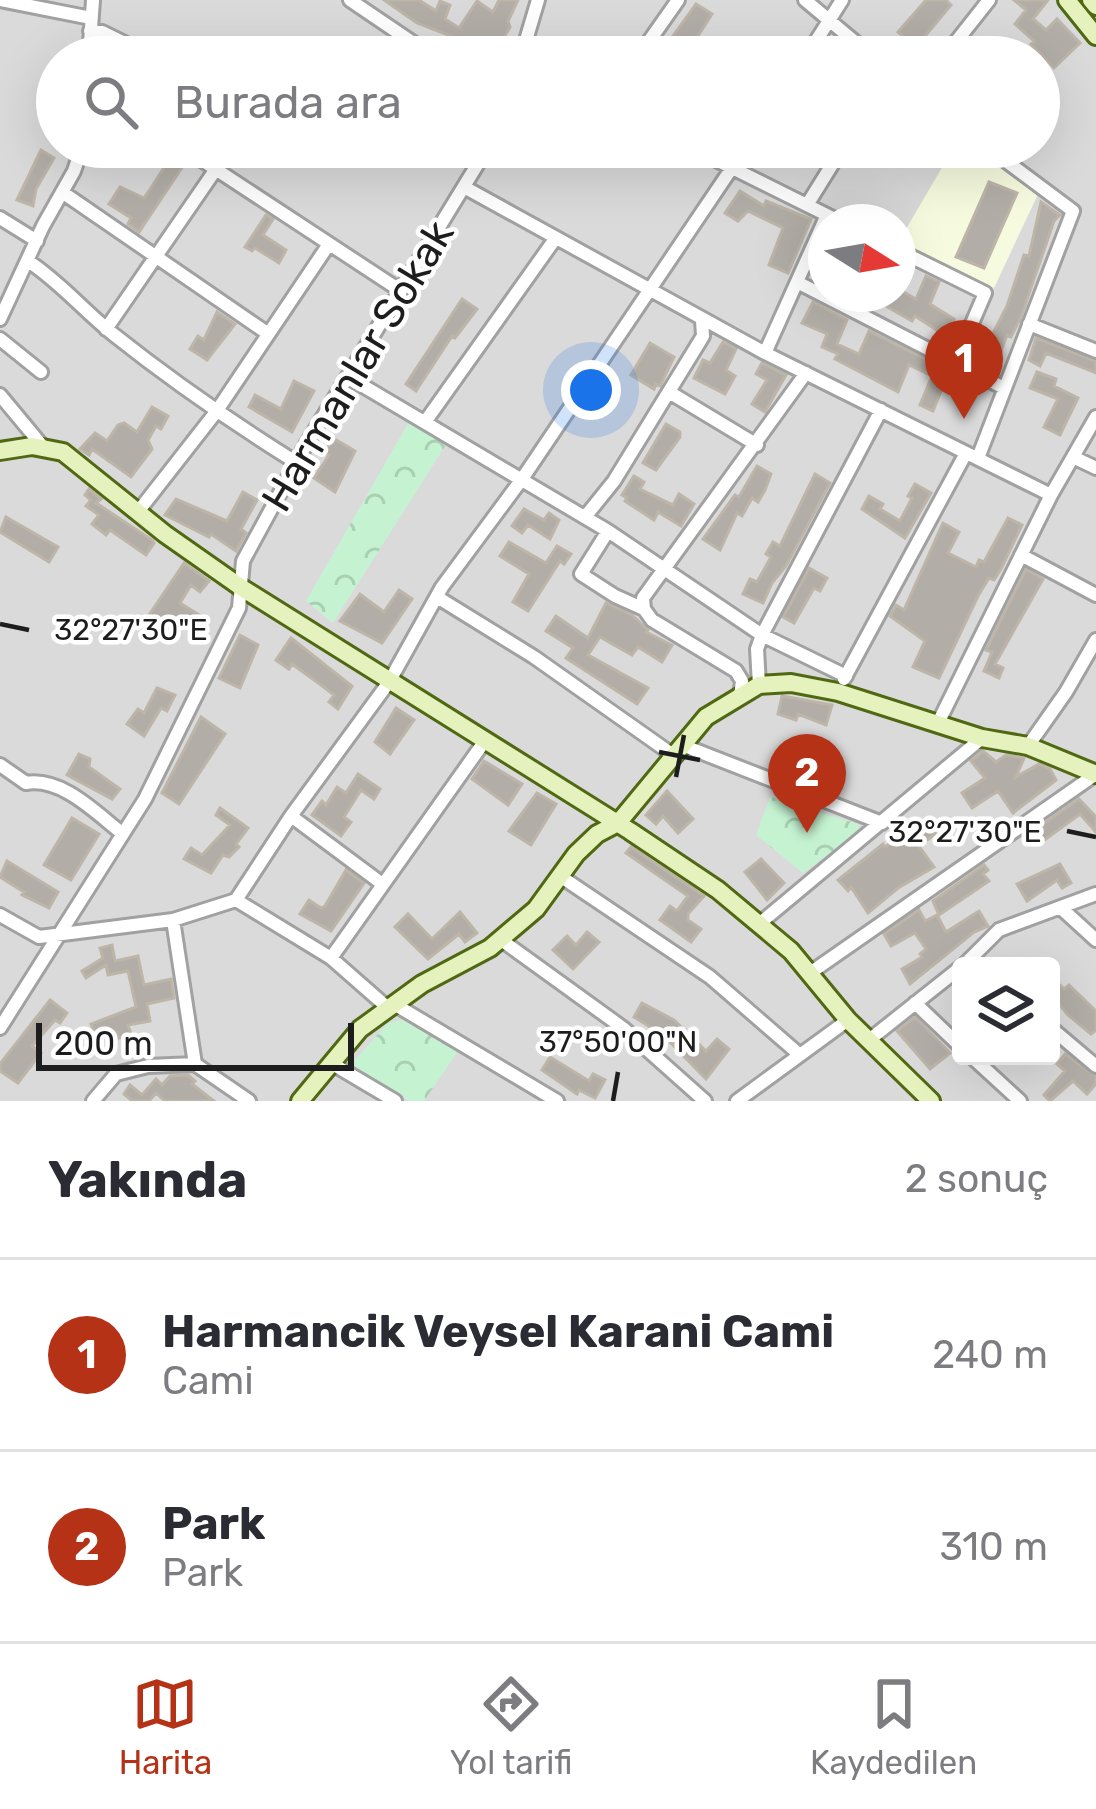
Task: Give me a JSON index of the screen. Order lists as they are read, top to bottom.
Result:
{
  "streets": {
    "street": ["Harmanlar Sokak"]
  },
  "scale_bar": "200 m",
  "north": "right",
  "page": {
    "search": "Burada ara",
    "pins": ["1", "2"],
    "scale": "200 m",
    "heading": ["Yakında", "2 sonuç"],
    "list": [
      {
        "mark": "1",
        "name": "Harmancik Veysel Karani Cami",
        "note": "Cami",
        "value": "240 m"
      },
      {
        "mark": "2",
        "name": "Park",
        "note": "Park",
        "value": "310 m"
      }
    ],
    "nav": ["Harita", "Yol tarifi", "Kaydedilen"]
  },
  "coordinates": ["32°27'30\"E", "37°50'00\"N"]
}
